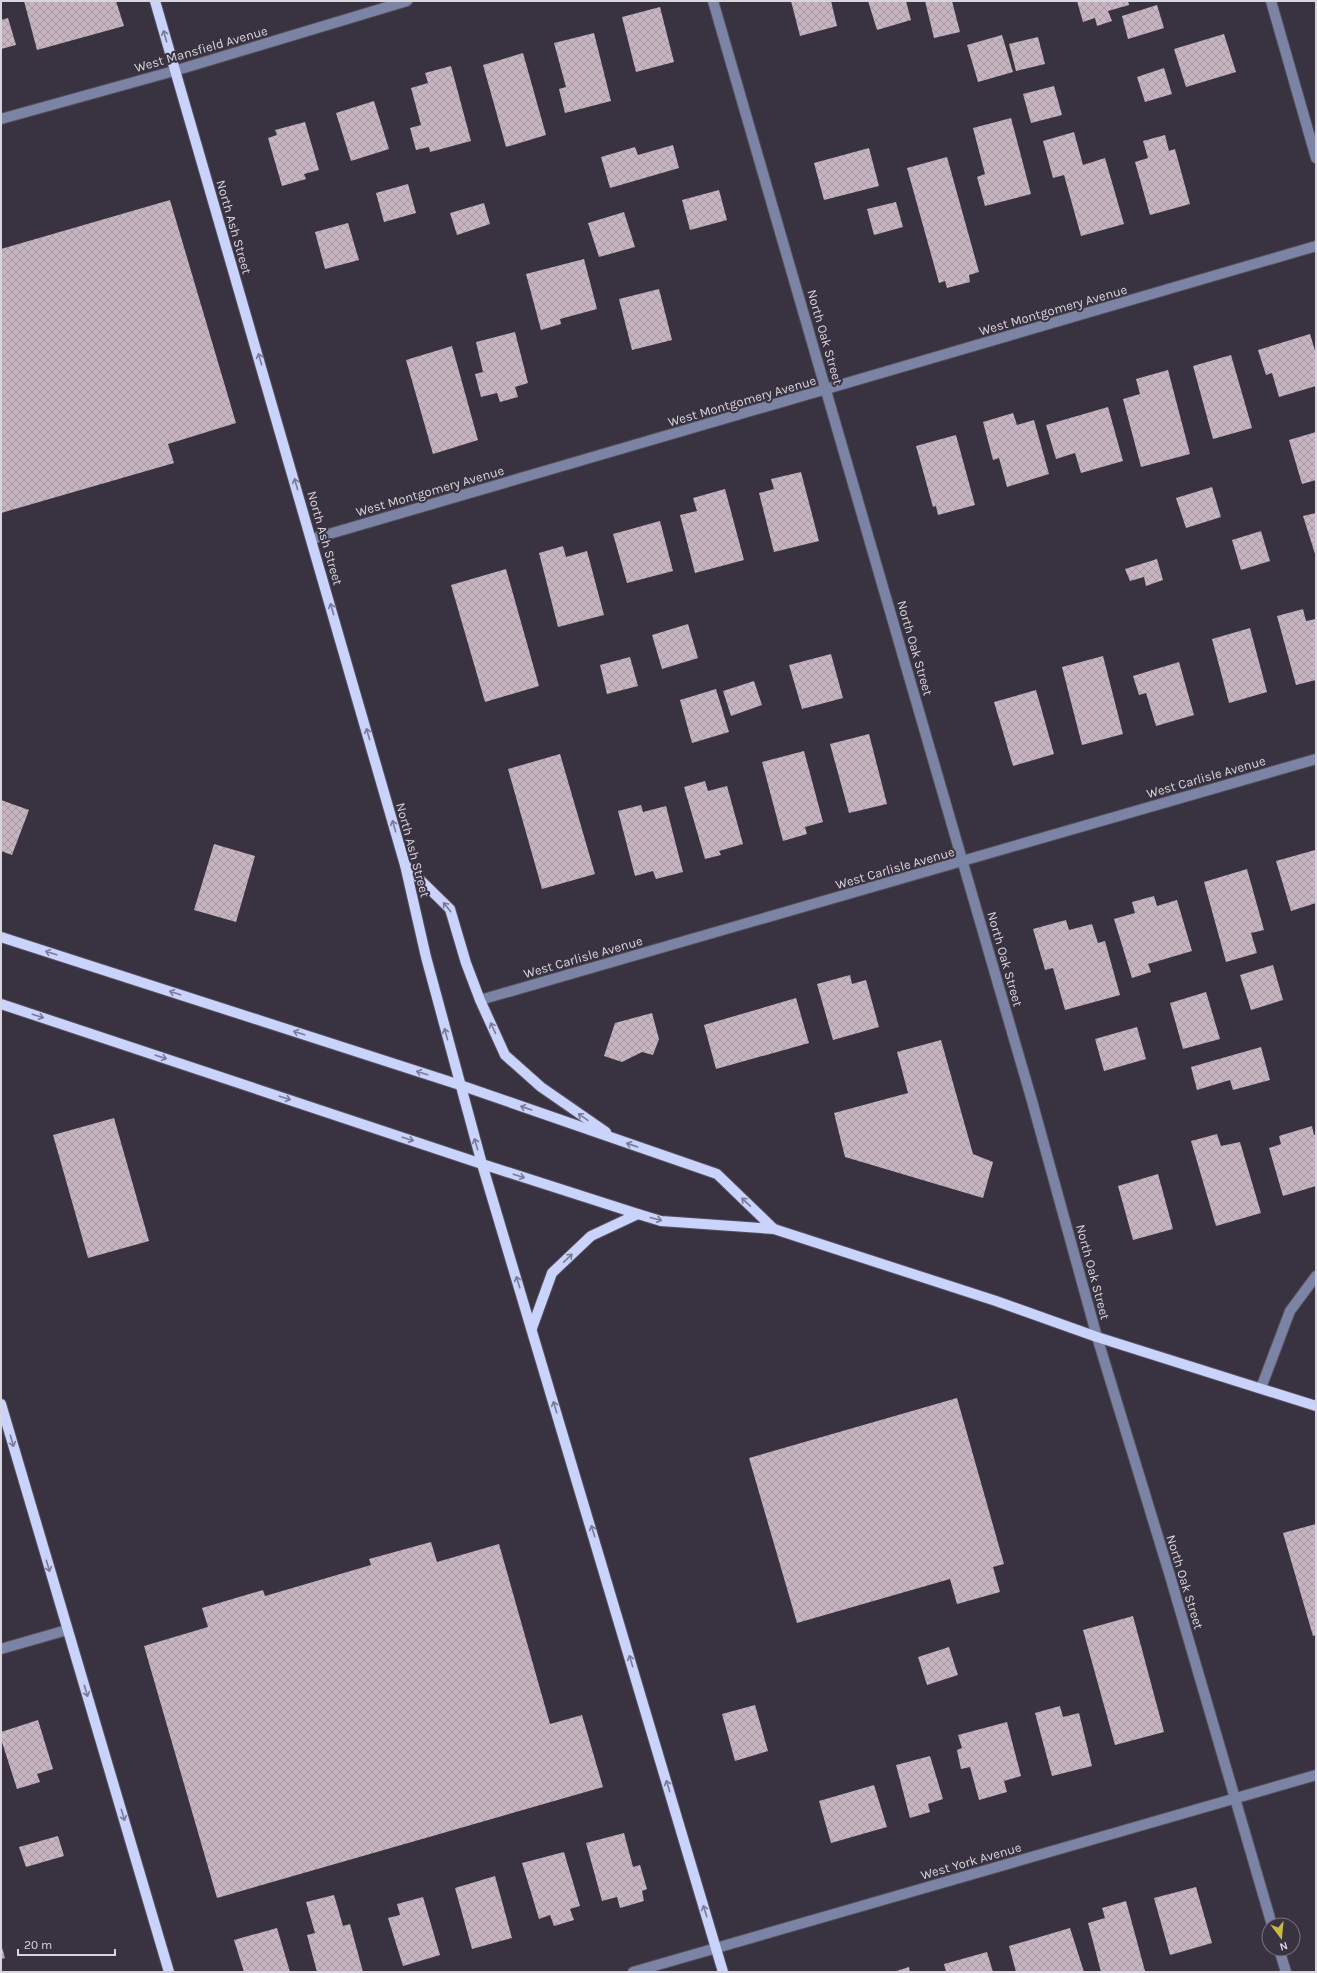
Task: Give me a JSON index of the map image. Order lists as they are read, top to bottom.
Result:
{
  "streets": {
    "main road": ["North Ash Street"],
    "street": [
      "West Mansfield Avenue",
      "West Montgomery Avenue",
      "North Oak Street",
      "West Carlisle Avenue",
      "West York Avenue"
    ]
  },
  "crossings": [
    ["West Mansfield Avenue", "North Ash Street"],
    ["North Ash Street", "West Montgomery Avenue"],
    ["North Ash Street", "West York Avenue"],
    ["West Montgomery Avenue", "North Oak Street"],
    ["North Oak Street", "West Carlisle Avenue"],
    ["North Oak Street", "West York Avenue"]
  ],
  "one_way": ["North Ash Street"],
  "scale_bar": "20 m",
  "north": "bottom"
}
